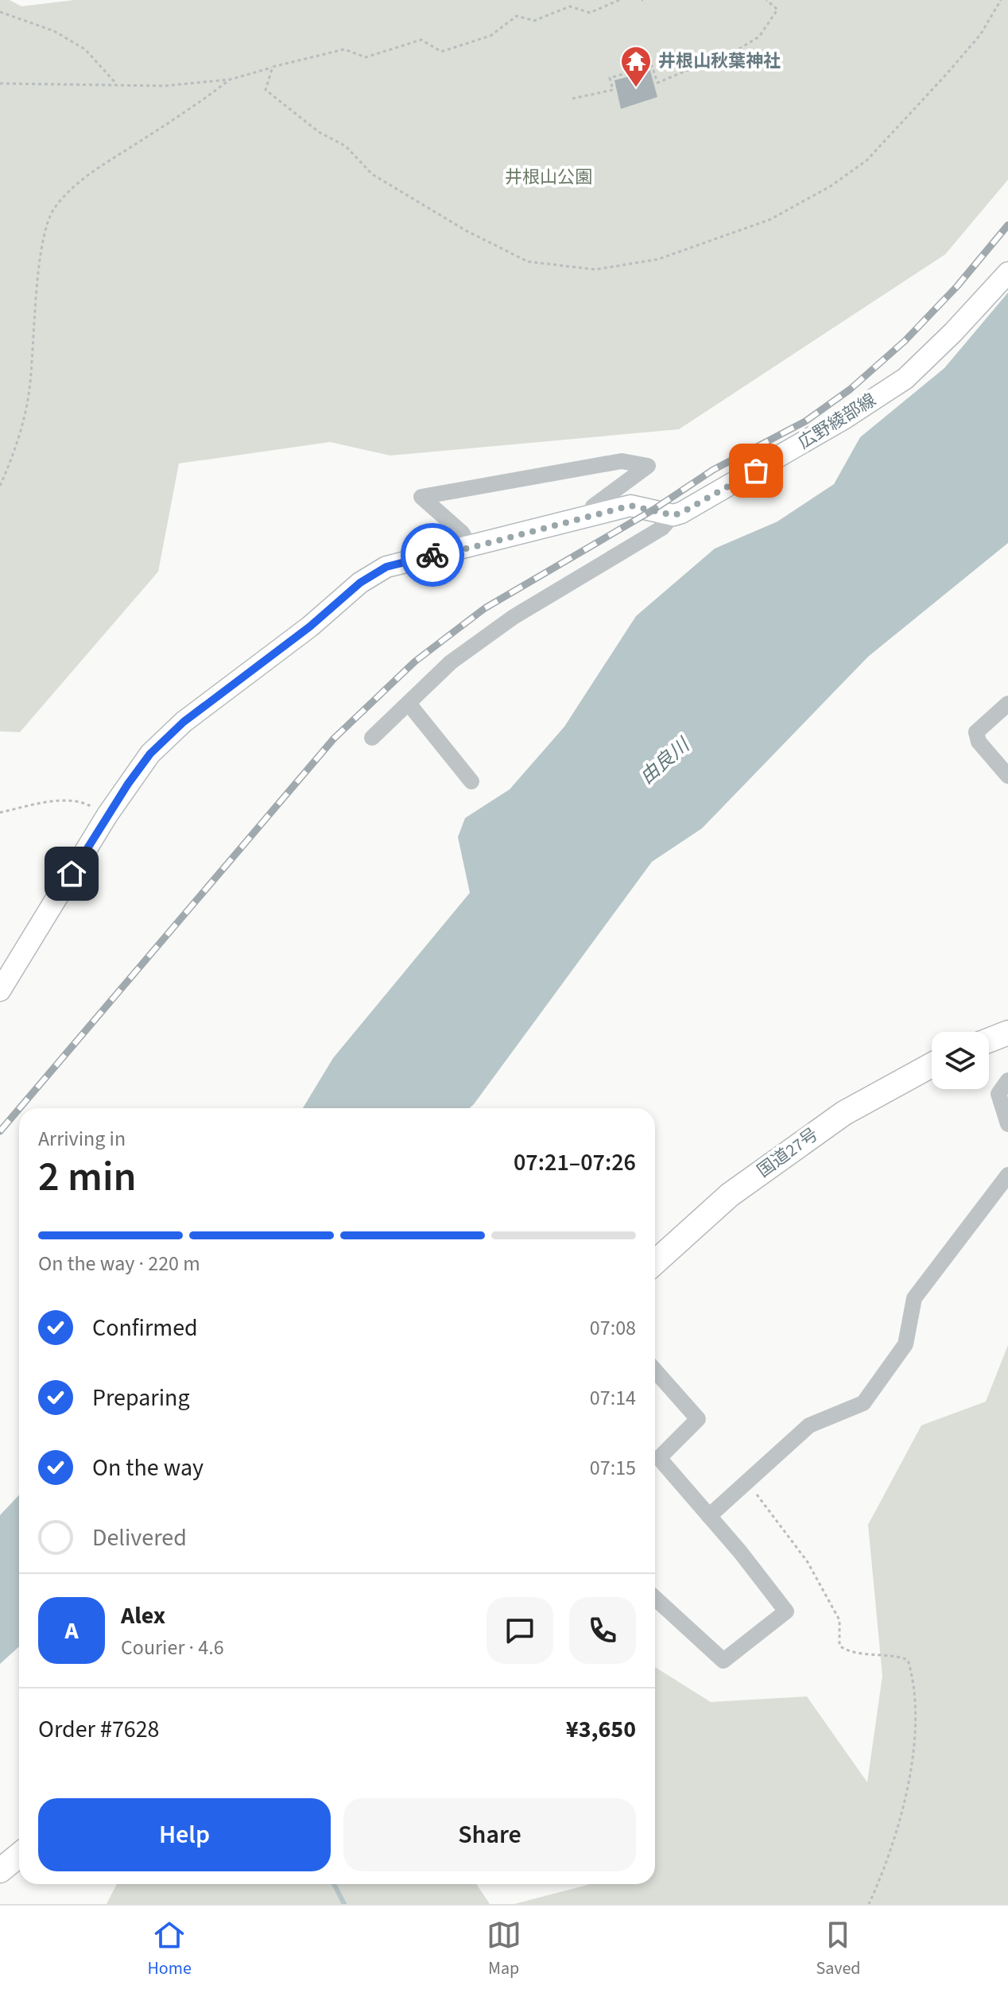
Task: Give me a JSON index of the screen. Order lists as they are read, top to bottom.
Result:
{
  "streets": {
    "highway": ["国道27号"],
    "main road": ["広野綾部線"]
  },
  "water": ["由良川"],
  "parks": ["井根山公園"],
  "places": {
    "temple": ["井根山秋葉神社"]
  },
  "page": {
    "heading": ["2 min", "Arriving in", "07:21–07:26"],
    "panel": [
      "Alex",
      "Courier · 4.6",
      "Order #7628",
      "¥3,650"
    ],
    "bar": "On the way · 220 m",
    "list": [
      ["Confirmed", "07:08"],
      ["Preparing", "07:14"],
      ["On the way", "07:15"],
      "Delivered"
    ],
    "round": "A",
    "buttons": ["Help", "Share"],
    "tabs": ["Home", "Map", "Saved"]
  }
}
